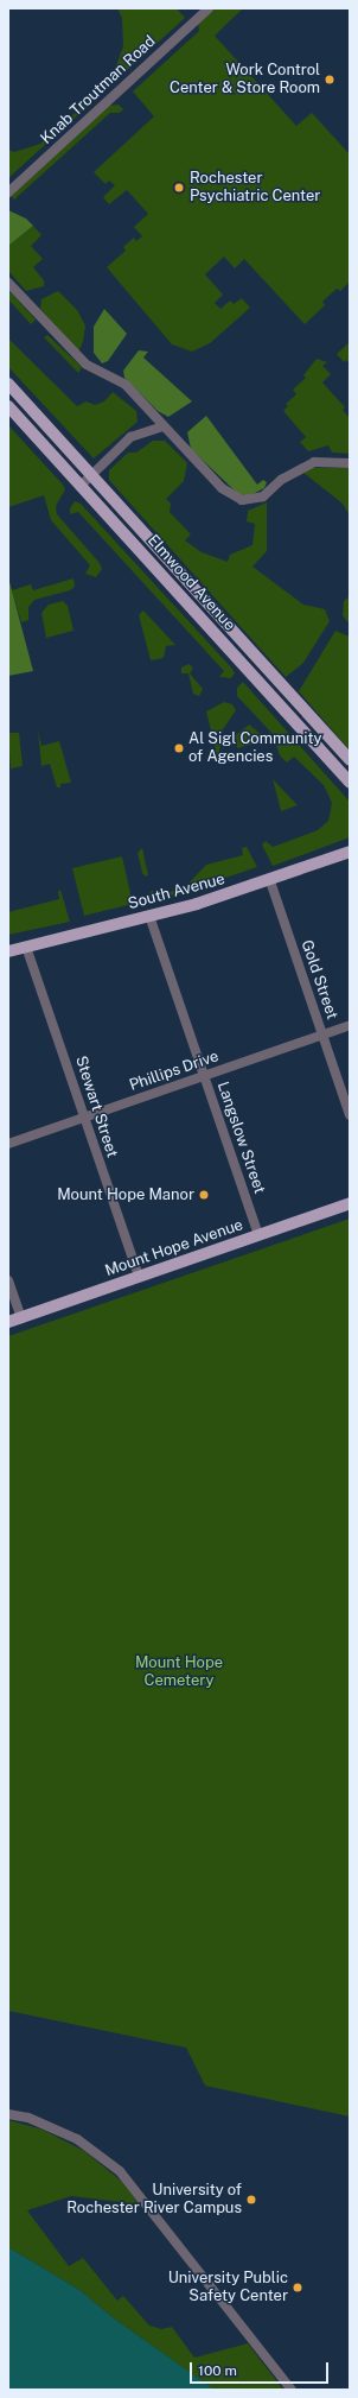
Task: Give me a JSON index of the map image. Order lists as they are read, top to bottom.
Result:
{
  "streets": {
    "main road": ["Elmwood Avenue", "South Avenue", "Mount Hope Avenue"],
    "street": [
      "Knab Troutman Road",
      "Gold Street",
      "Phillips Drive",
      "Stewart Street",
      "Langslow Street"
    ]
  },
  "crossings": [
    ["South Avenue", "Gold Street"],
    ["South Avenue", "Stewart Street"],
    ["South Avenue", "Langslow Street"],
    ["Gold Street", "Phillips Drive"],
    ["Phillips Drive", "Stewart Street"],
    ["Phillips Drive", "Langslow Street"],
    ["Stewart Street", "Mount Hope Avenue"],
    ["Langslow Street", "Mount Hope Avenue"]
  ],
  "parks": ["Mount Hope Cemetery"],
  "places": [
    "Work Control Center & Store Room",
    "Rochester Psychiatric Center",
    "Al Sigl Community of Agencies",
    "Mount Hope Manor",
    "University of Rochester River Campus",
    "University Public Safety Center"
  ],
  "scale_bar": "100 m"
}
